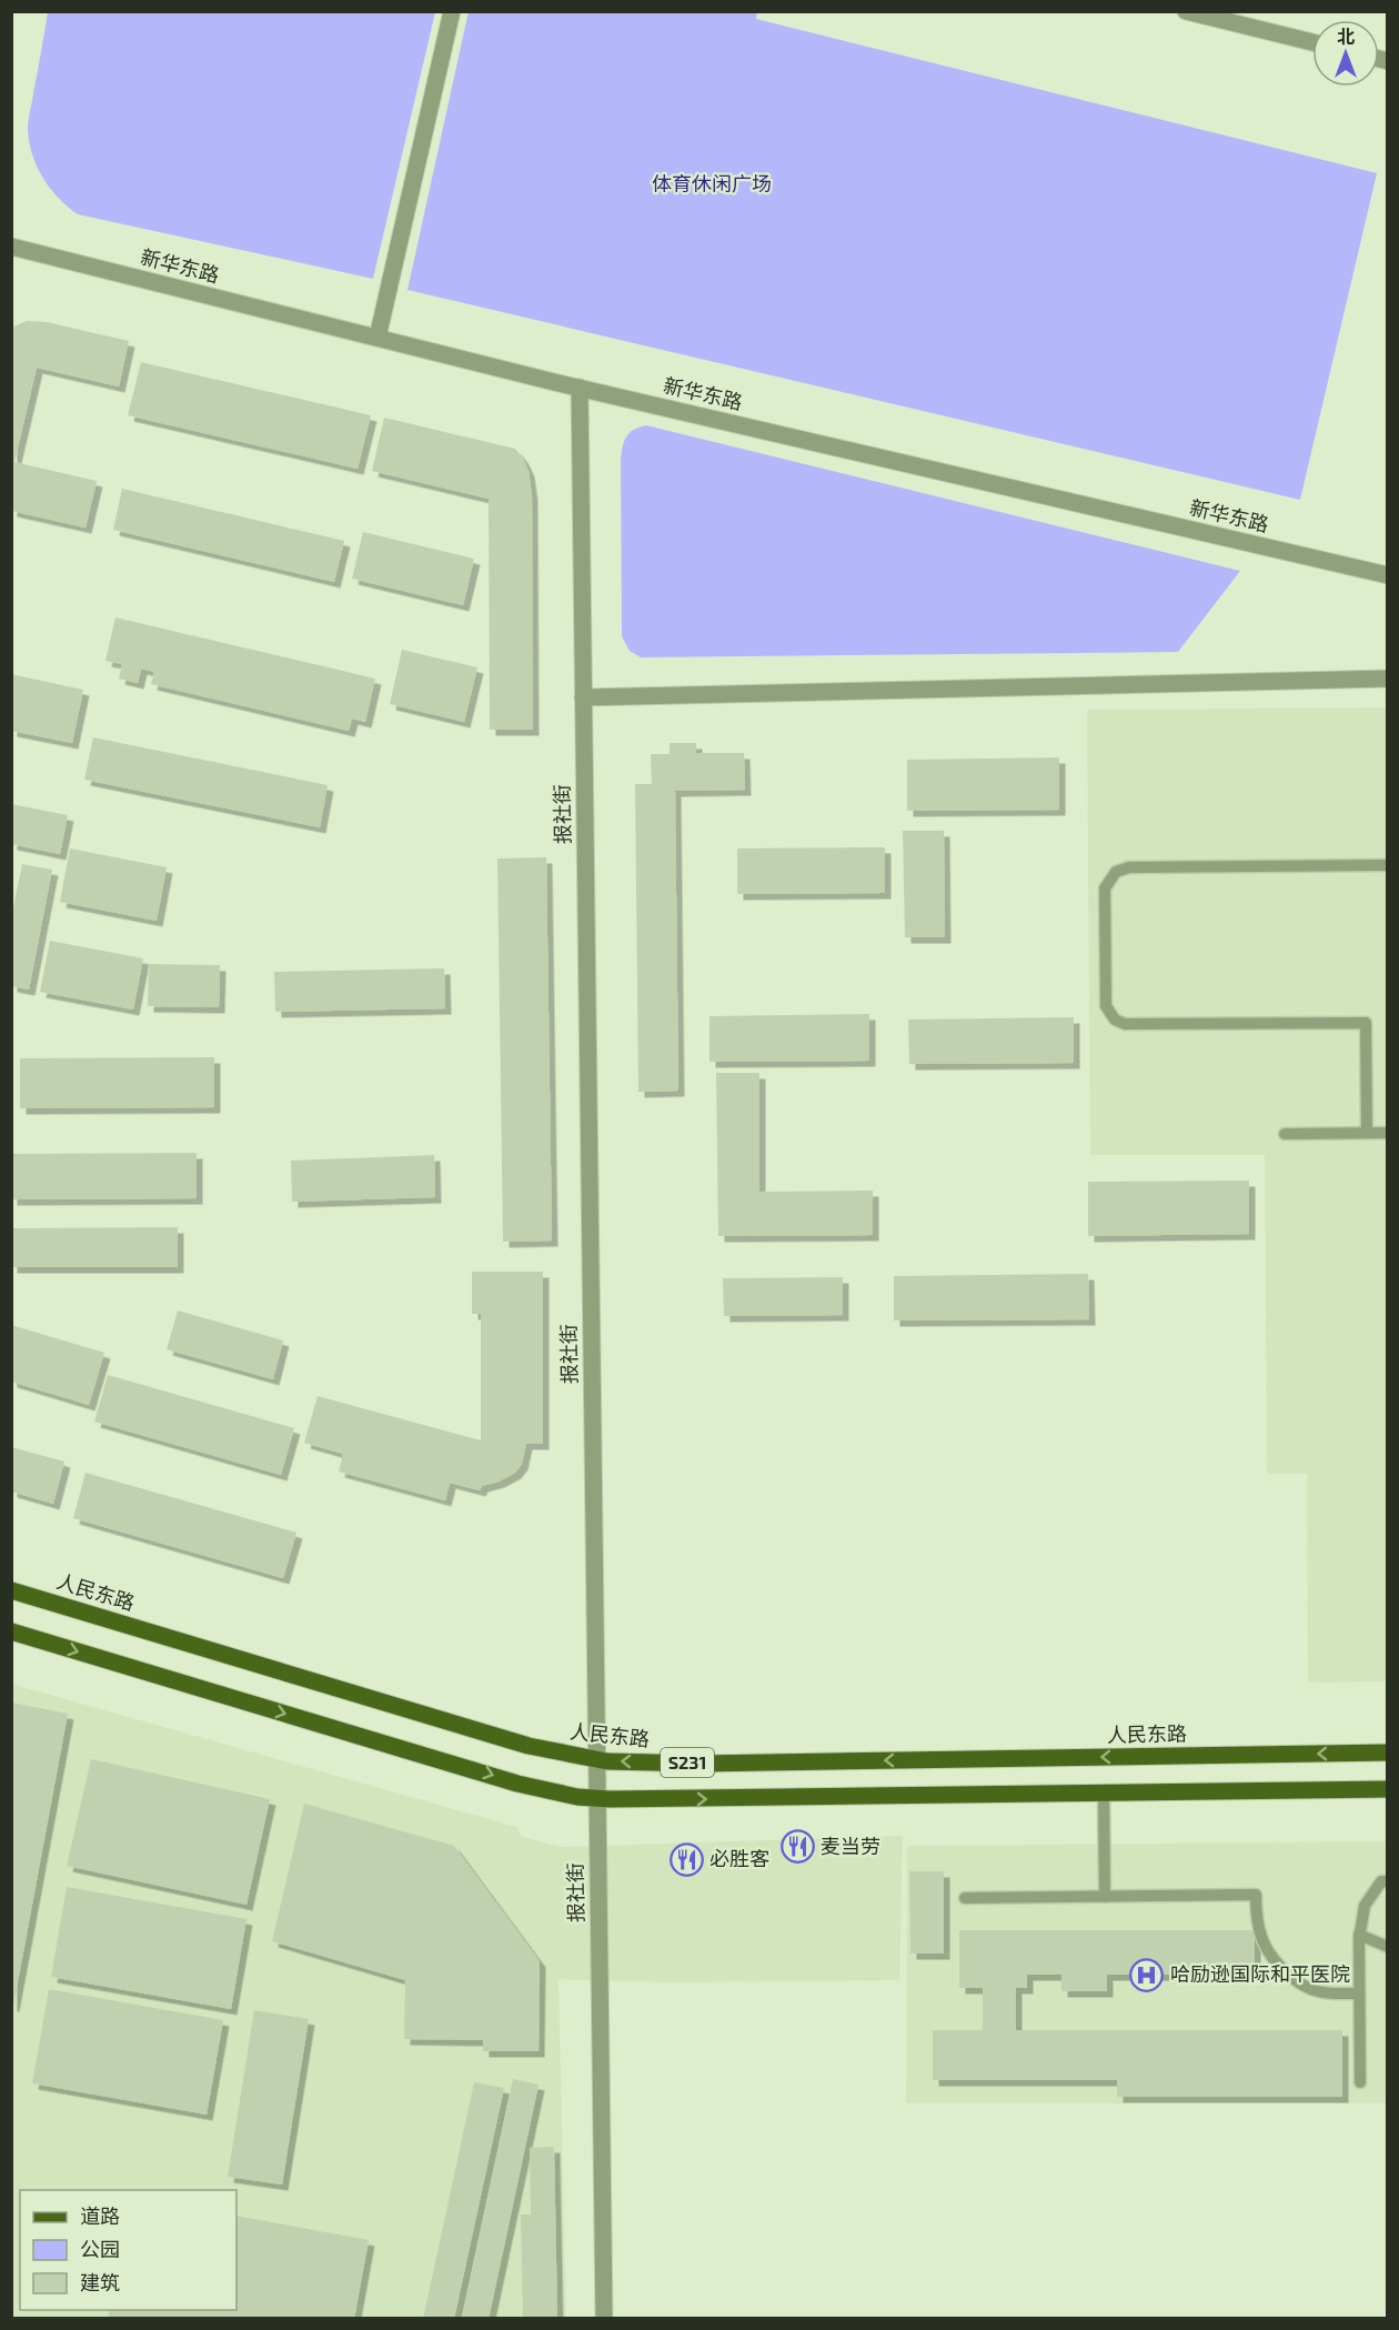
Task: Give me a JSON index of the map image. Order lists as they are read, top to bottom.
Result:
{
  "streets": {
    "main road": ["人民东路", "S231"],
    "street": ["新华东路", "报社街"]
  },
  "crossings": [
    ["新华东路", "报社街"],
    ["报社街", "人民东路"],
    ["报社街", "S231"]
  ],
  "parks": ["体育休闲广场"],
  "places": {
    "restaurant": ["麦当劳", "必胜客"],
    "hospital": ["哈励逊国际和平医院"]
  },
  "legend": ["道路", "公园", "建筑"],
  "north": "top"
}
